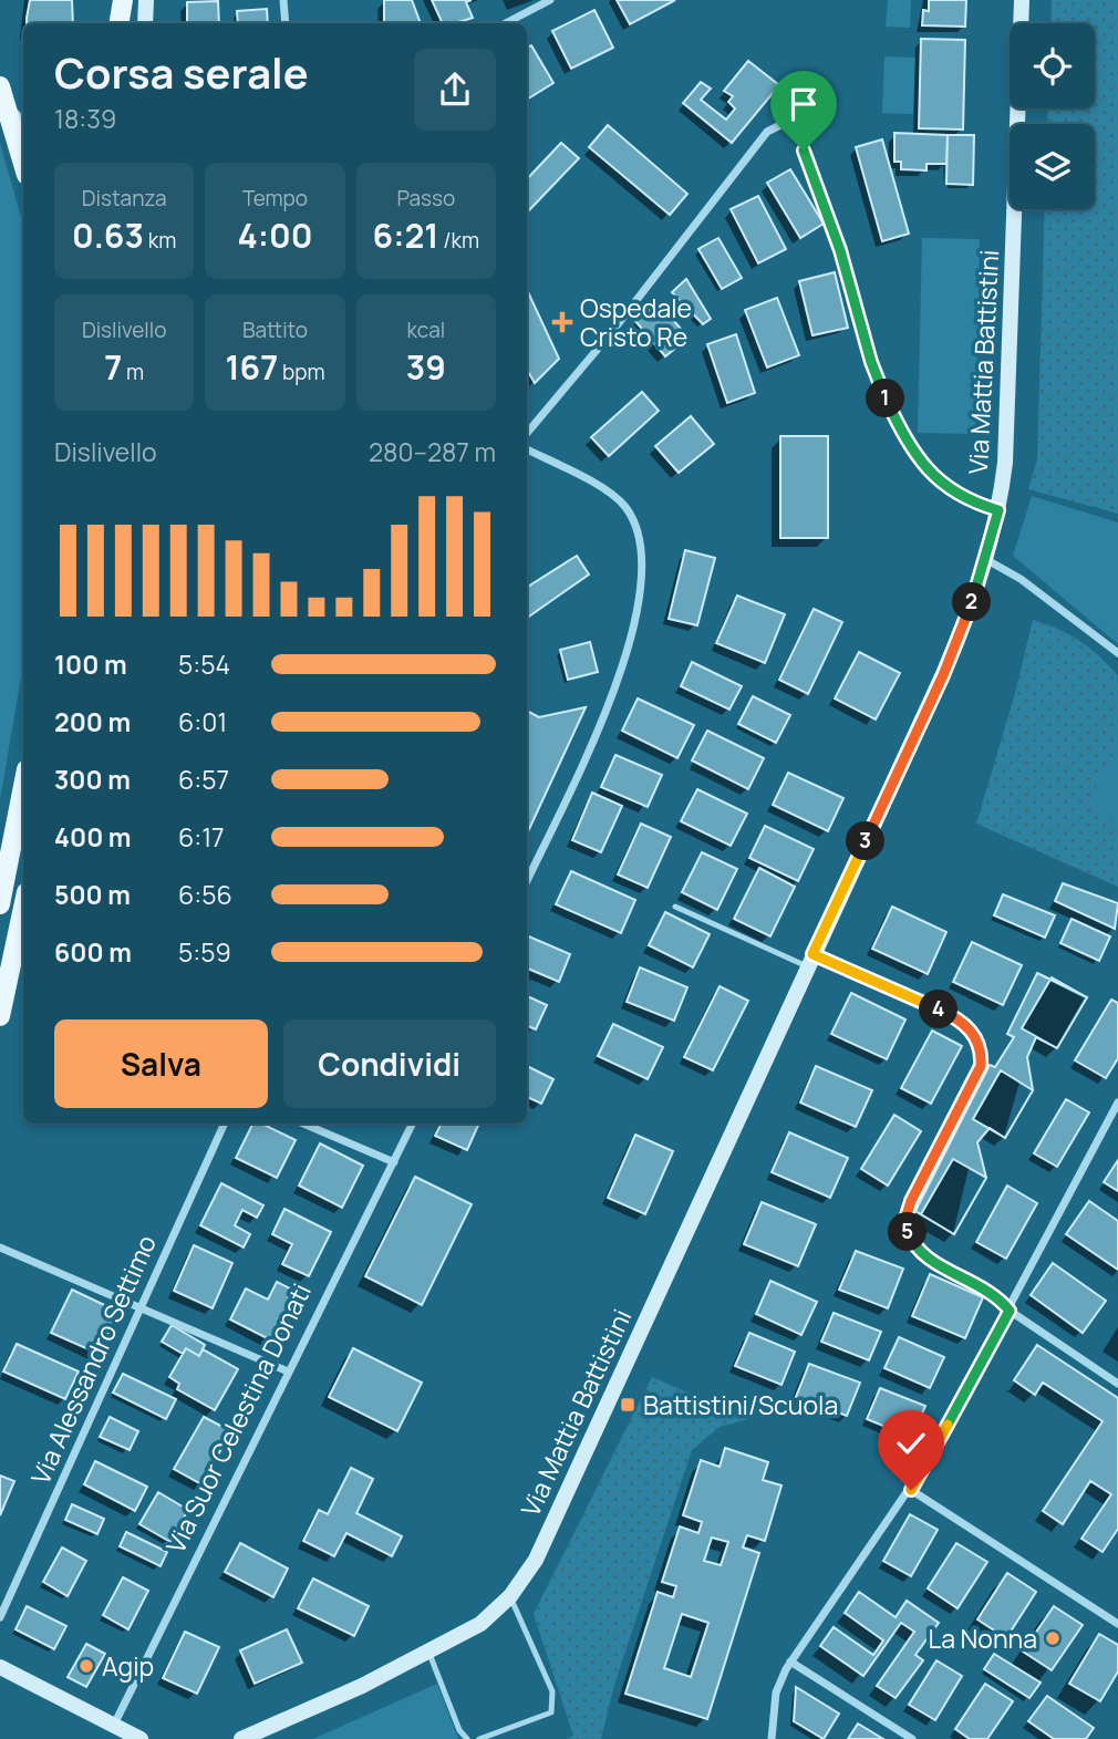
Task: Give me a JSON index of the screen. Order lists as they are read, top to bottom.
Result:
{
  "streets": {
    "main road": ["Via Mattia Battistini"],
    "street": ["Via Alessandro Settimo", "Via Suor Celestina Donati"]
  },
  "places": {
    "health": ["Ospedale Cristo Re"],
    "transit": ["Battistini/Scuola"],
    "other": ["La Nonna", "Agip"]
  },
  "page": {
    "heading": ["Corsa serale", "18:39"],
    "stats": [
      ["Distanza", "0.63 km"],
      ["Tempo", "4:00"],
      ["Passo", "6:21 /km"],
      ["Dislivello", "7 m"],
      ["Battito", "167 bpm"],
      ["kcal", "39"]
    ],
    "pins": [
      "1",
      "2",
      "3",
      "4",
      "5"
    ],
    "chart": ["Dislivello", "280–287 m"],
    "list": [
      {
        "name": "100 m",
        "note": "5:54"
      },
      {
        "name": "200 m",
        "note": "6:01"
      },
      {
        "name": "300 m",
        "note": "6:57"
      },
      {
        "name": "400 m",
        "note": "6:17"
      },
      {
        "name": "500 m",
        "note": "6:56"
      },
      {
        "name": "600 m",
        "note": "5:59"
      }
    ],
    "buttons": ["Salva", "Condividi"]
  }
}
